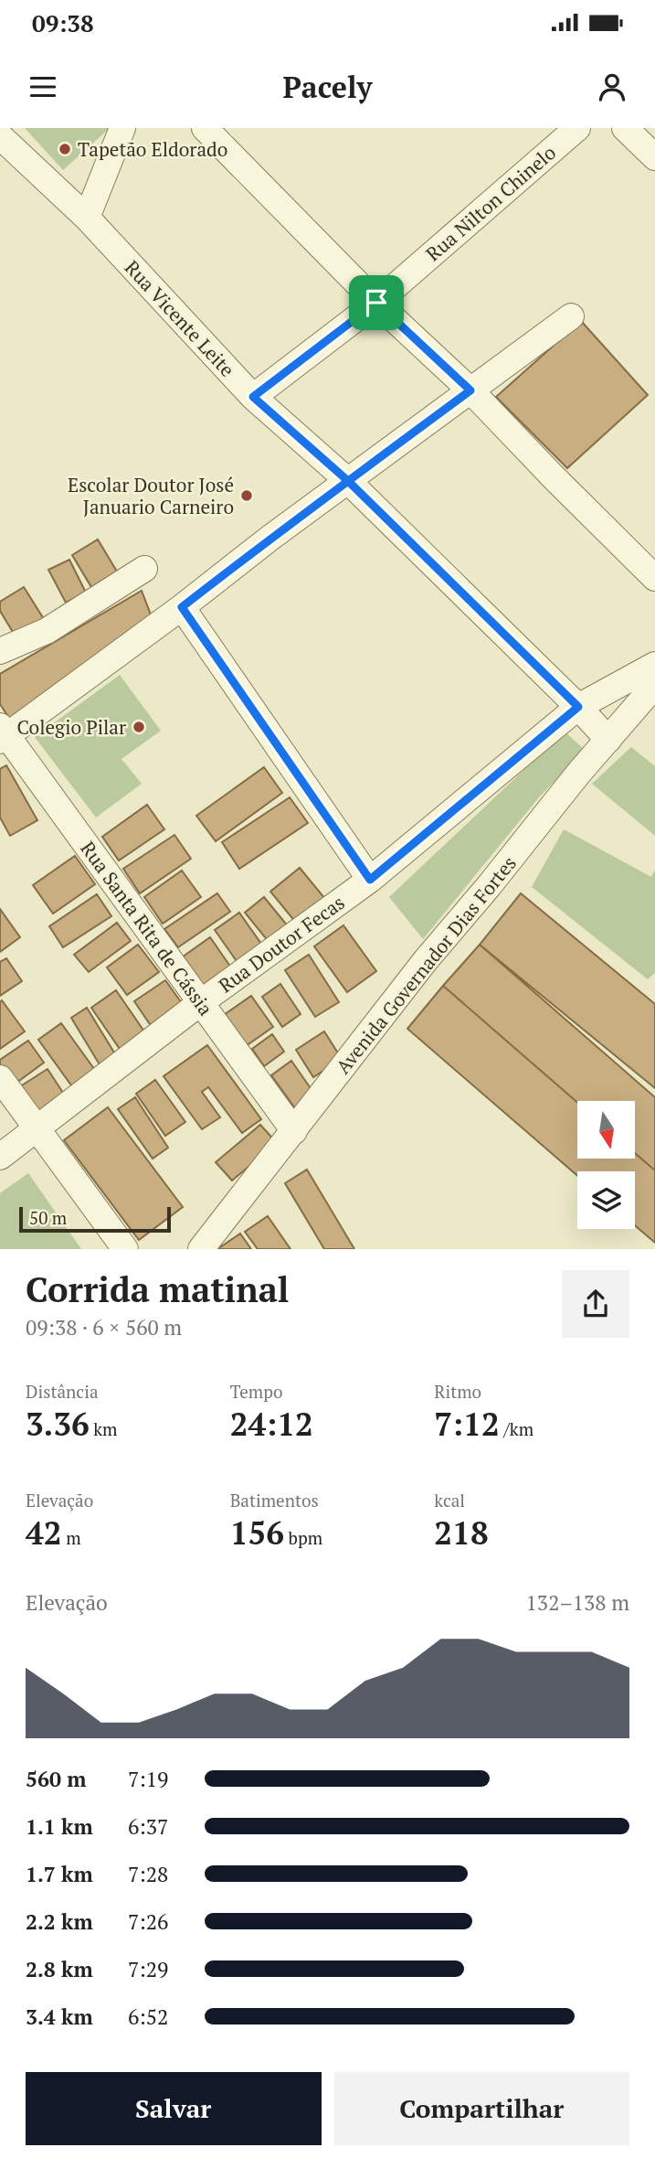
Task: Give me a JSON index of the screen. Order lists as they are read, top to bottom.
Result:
{
  "streets": {
    "street": [
      "Rua Nilton Chinelo",
      "Rua Vicente Leite",
      "Rua Santa Rita de Cássia",
      "Rua Doutor Fecas",
      "Avenida Governador Dias Fortes"
    ]
  },
  "crossings": [
    ["Rua Nilton Chinelo", "Rua Vicente Leite"],
    ["Rua Vicente Leite", "Rua Doutor Fecas"],
    ["Rua Vicente Leite", "Avenida Governador Dias Fortes"],
    ["Rua Santa Rita de Cássia", "Rua Doutor Fecas"],
    ["Rua Santa Rita de Cássia", "Avenida Governador Dias Fortes"]
  ],
  "places": ["Tapetão Eldorado", "Escolar Doutor José Januario Carneiro", "Colegio Pilar"],
  "scale_bar": "50 m",
  "north": "bottom",
  "page": {
    "status": "09:38",
    "header": "Pacely",
    "scale": "50 m",
    "heading": ["Corrida matinal", "09:38 · 6 × 560 m"],
    "stats": [
      ["Distância", "3.36 km"],
      ["Tempo", "24:12"],
      ["Ritmo", "7:12 /km"],
      ["Elevação", "42 m"],
      ["Batimentos", "156 bpm"],
      ["kcal", "218"]
    ],
    "chart": ["Elevação", "132–138 m"],
    "list": [
      {
        "name": "560 m",
        "note": "7:19"
      },
      {
        "name": "1.1 km",
        "note": "6:37"
      },
      {
        "name": "1.7 km",
        "note": "7:28"
      },
      {
        "name": "2.2 km",
        "note": "7:26"
      },
      {
        "name": "2.8 km",
        "note": "7:29"
      },
      {
        "name": "3.4 km",
        "note": "6:52"
      }
    ],
    "buttons": ["Salvar", "Compartilhar"]
  }
}
